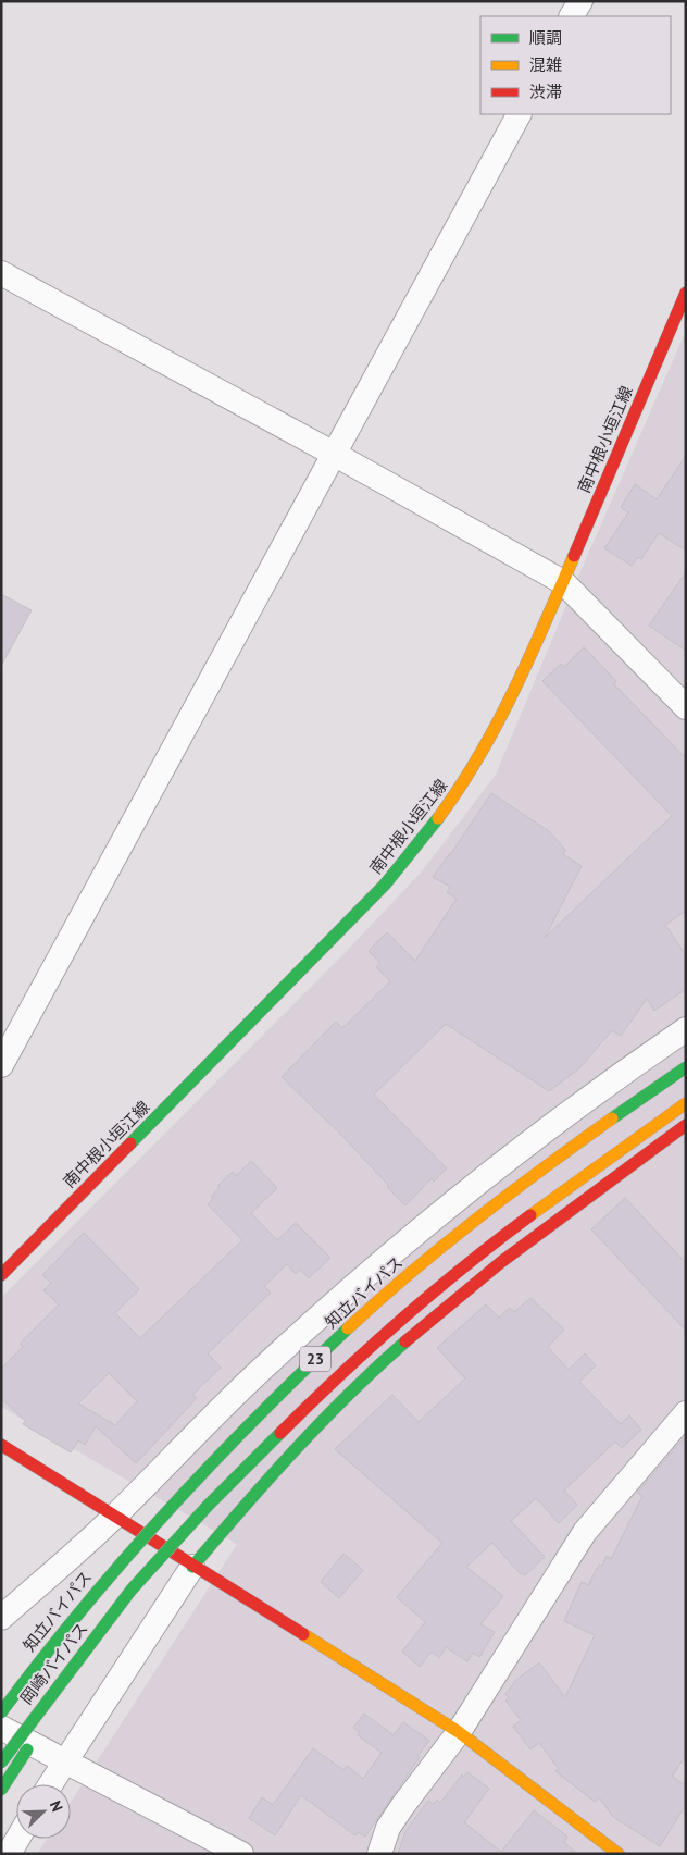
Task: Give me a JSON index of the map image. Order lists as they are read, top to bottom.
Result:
{
  "streets": {
    "main road": [
      "南中根小垣江線",
      "知立バイパス",
      "23",
      "岡崎バイパス"
    ]
  },
  "crossings": [
    ["知立バイパス", "23"],
    ["23", "岡崎バイパス"]
  ],
  "legend": ["順調", "混雑", "渋滞"],
  "north": "top right"
}
